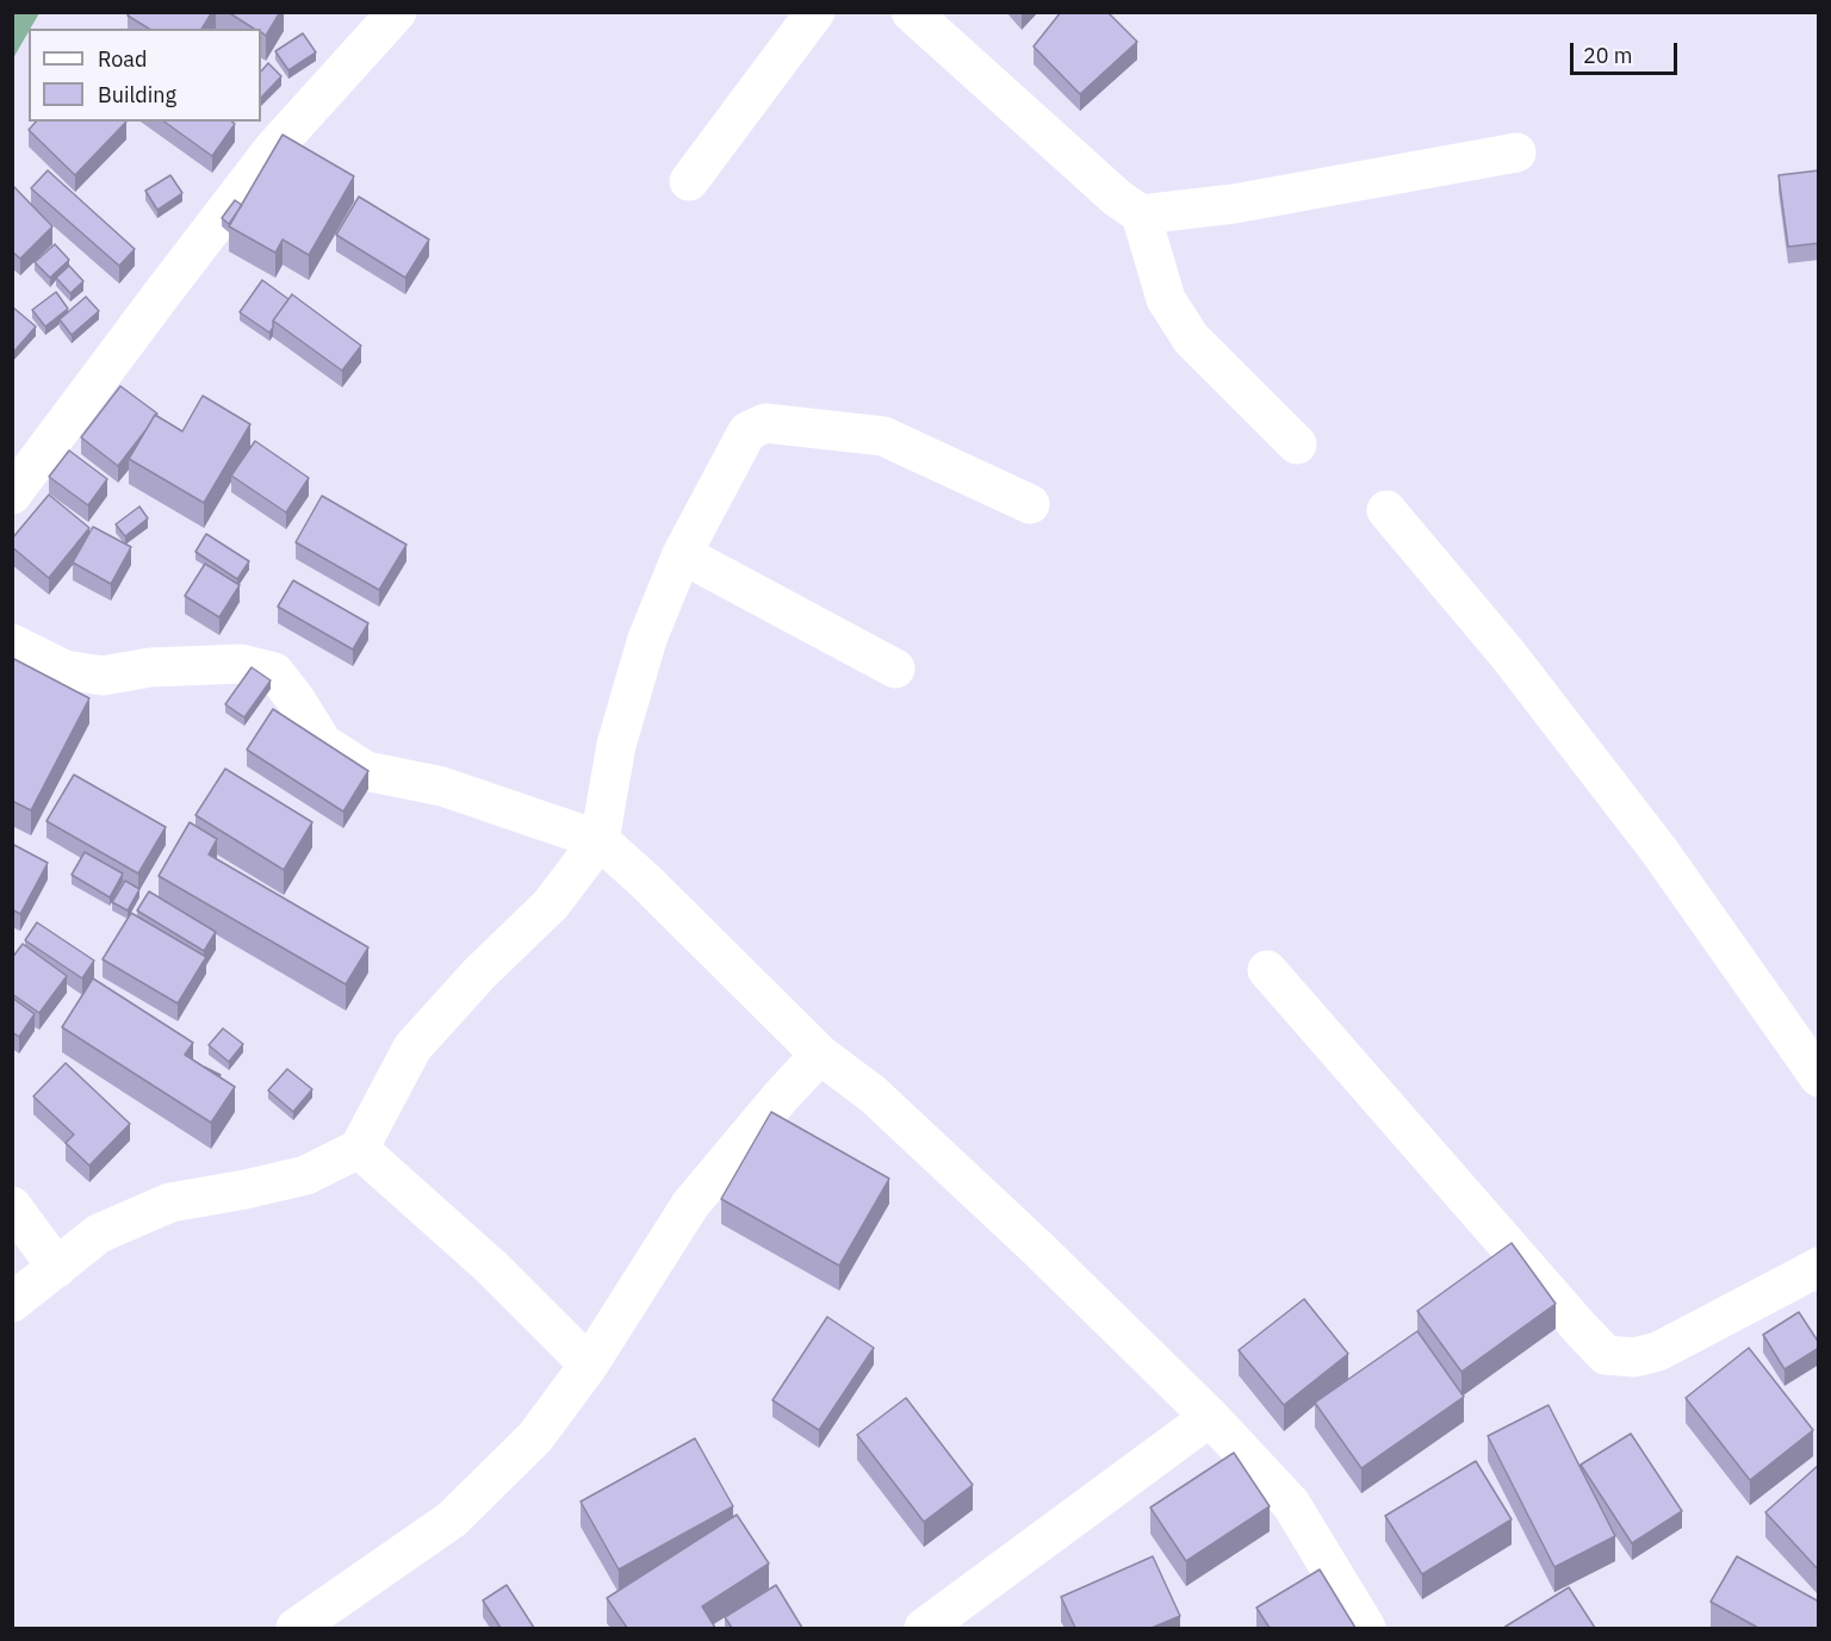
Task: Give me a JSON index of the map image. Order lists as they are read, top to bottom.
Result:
{
  "legend": ["Road", "Building"],
  "scale_bar": "20 m"
}
